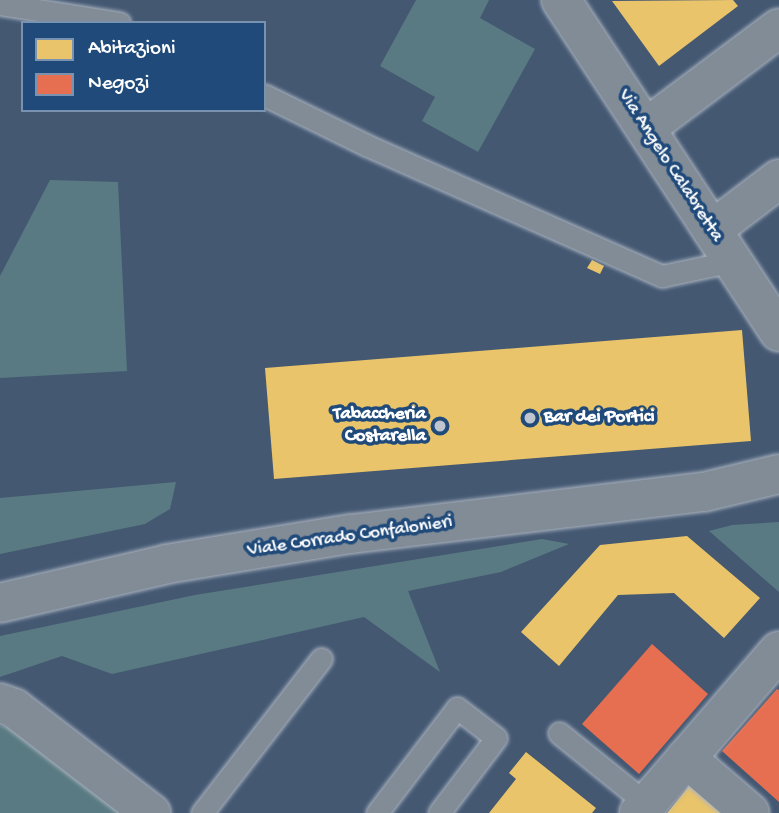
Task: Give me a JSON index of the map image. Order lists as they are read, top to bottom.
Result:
{
  "streets": {
    "street": ["Via Angelo Calabretta", "Viale Corrado Confalonieri"]
  },
  "places": ["Bar dei Portici", "Tabaccheria Costarella"],
  "legend": ["Abitazioni", "Negozi"]
}
